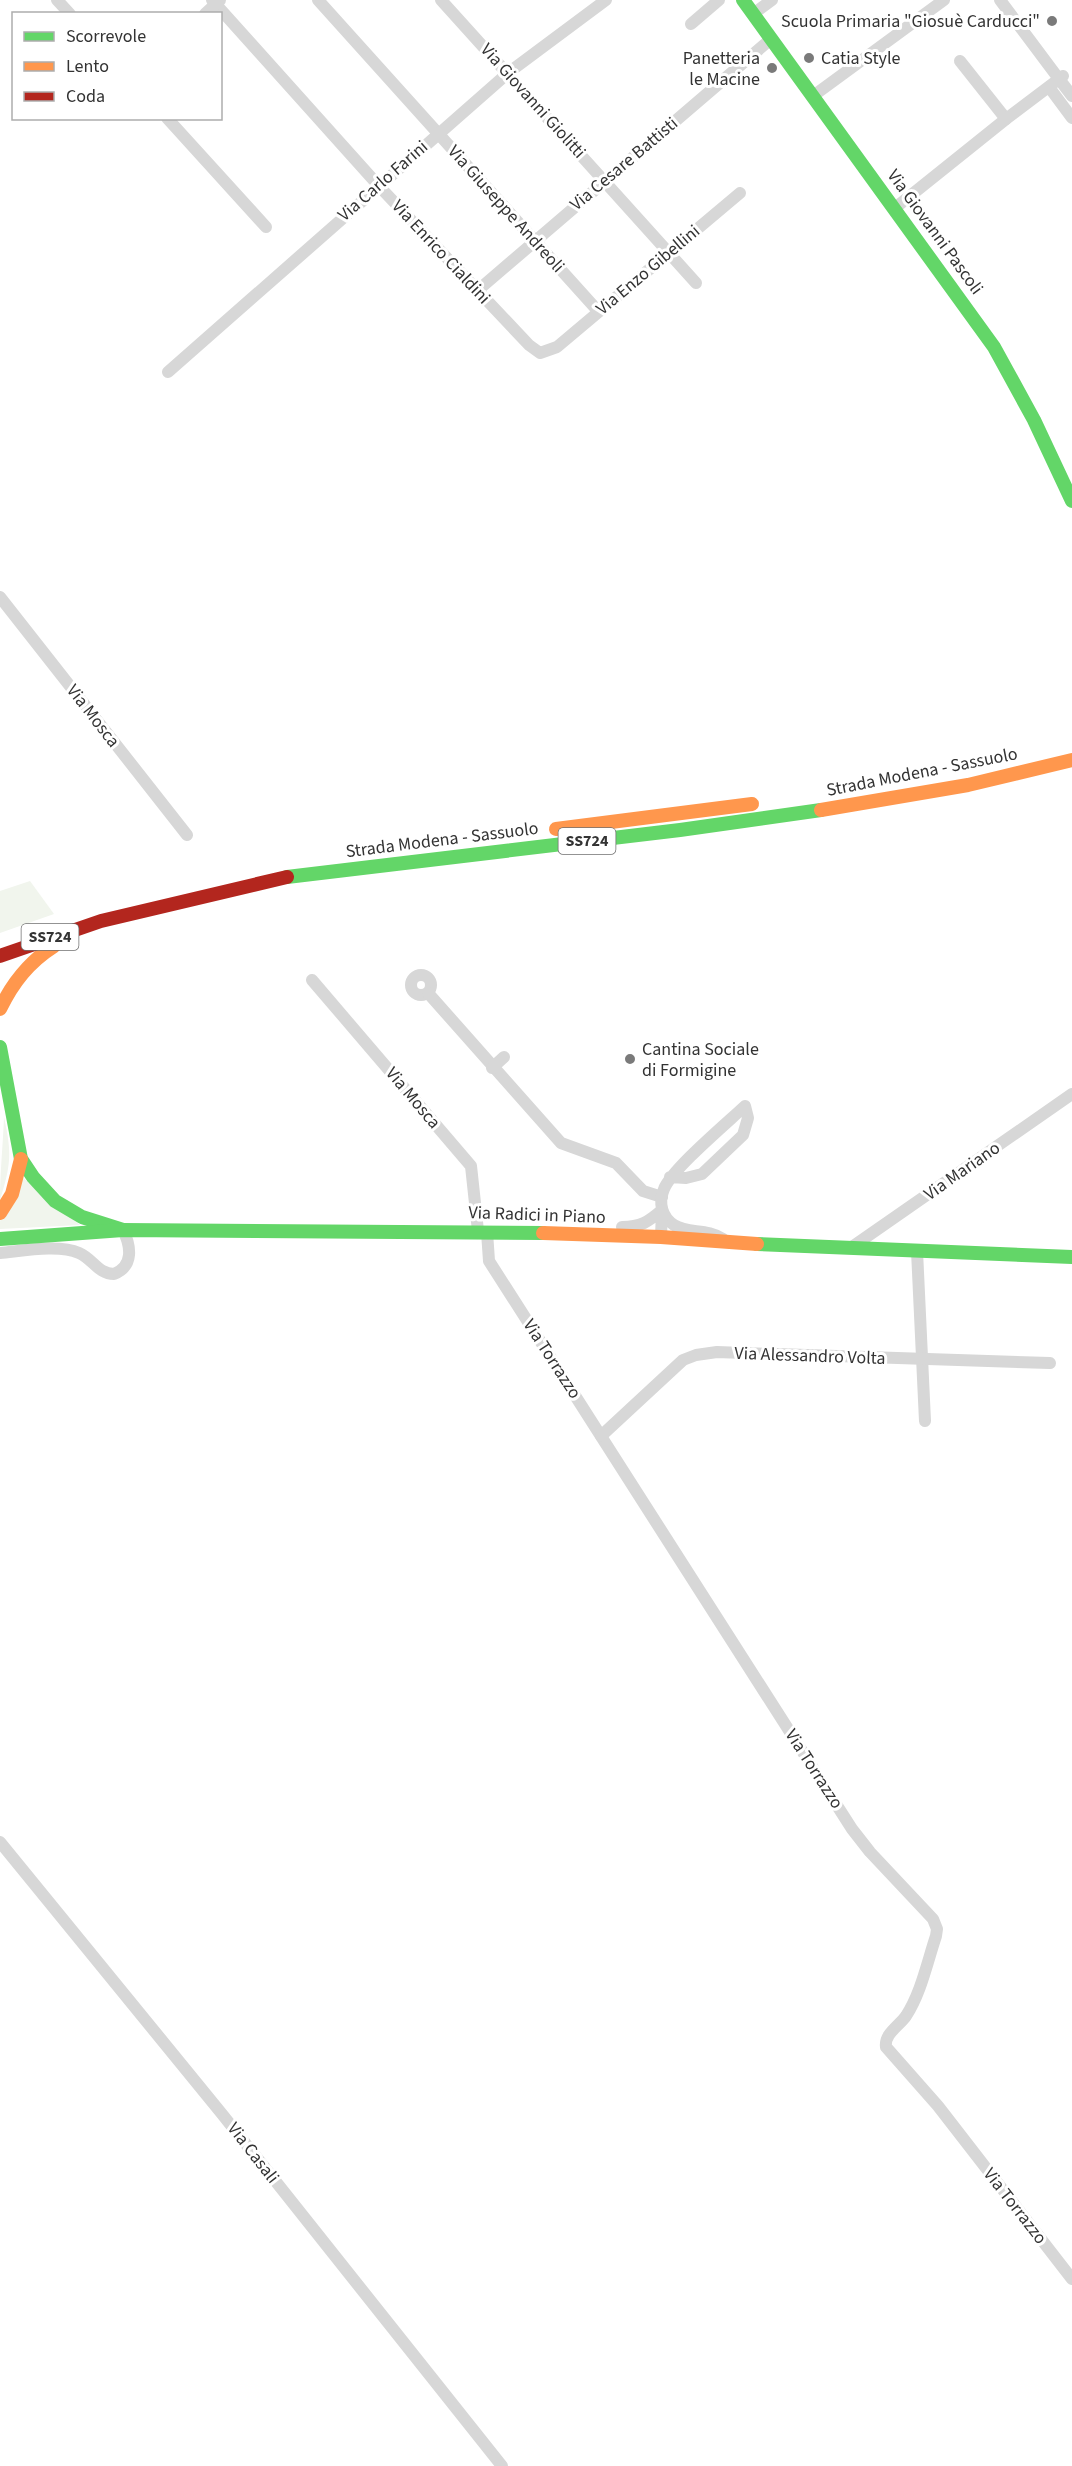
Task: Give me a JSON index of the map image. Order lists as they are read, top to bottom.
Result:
{
  "streets": {
    "main road": [
      "Via Giovanni Pascoli",
      "Strada Modena - Sassuolo",
      "SS724",
      "Via Radici in Piano"
    ],
    "street": [
      "Via Giovanni Giolitti",
      "Via Cesare Battisti",
      "Via Carlo Farini",
      "Via Giuseppe Andreoli",
      "Via Enrico Cialdini",
      "Via Enzo Gibellini",
      "Via Mosca",
      "Via Mariano",
      "Via Alessandro Volta",
      "Via Torrazzo",
      "Via Casali"
    ]
  },
  "crossings": [
    ["Via Giovanni Giolitti", "Via Cesare Battisti"],
    ["Via Giovanni Giolitti", "Via Carlo Farini"],
    ["Via Giovanni Giolitti", "Via Enzo Gibellini"],
    ["Via Cesare Battisti", "Via Giuseppe Andreoli"],
    ["Via Cesare Battisti", "Via Giovanni Pascoli"],
    ["Via Cesare Battisti", "Via Enrico Cialdini"],
    ["Via Carlo Farini", "Via Giuseppe Andreoli"],
    ["Via Carlo Farini", "Via Enrico Cialdini"],
    ["Via Giuseppe Andreoli", "Via Enzo Gibellini"],
    ["Via Enrico Cialdini", "Via Enzo Gibellini"],
    ["Via Mosca", "Via Radici in Piano"],
    ["Via Mosca", "Via Torrazzo"],
    ["Via Mariano", "Via Radici in Piano"],
    ["Via Radici in Piano", "Via Torrazzo"],
    ["Via Alessandro Volta", "Via Torrazzo"]
  ],
  "places": [
    "Scuola Primaria \"Giosuè Carducci\"",
    "Catia Style",
    "Panetteria le Macine",
    "Cantina Sociale di Formigine"
  ],
  "legend": ["Scorrevole", "Lento", "Coda"]
}
